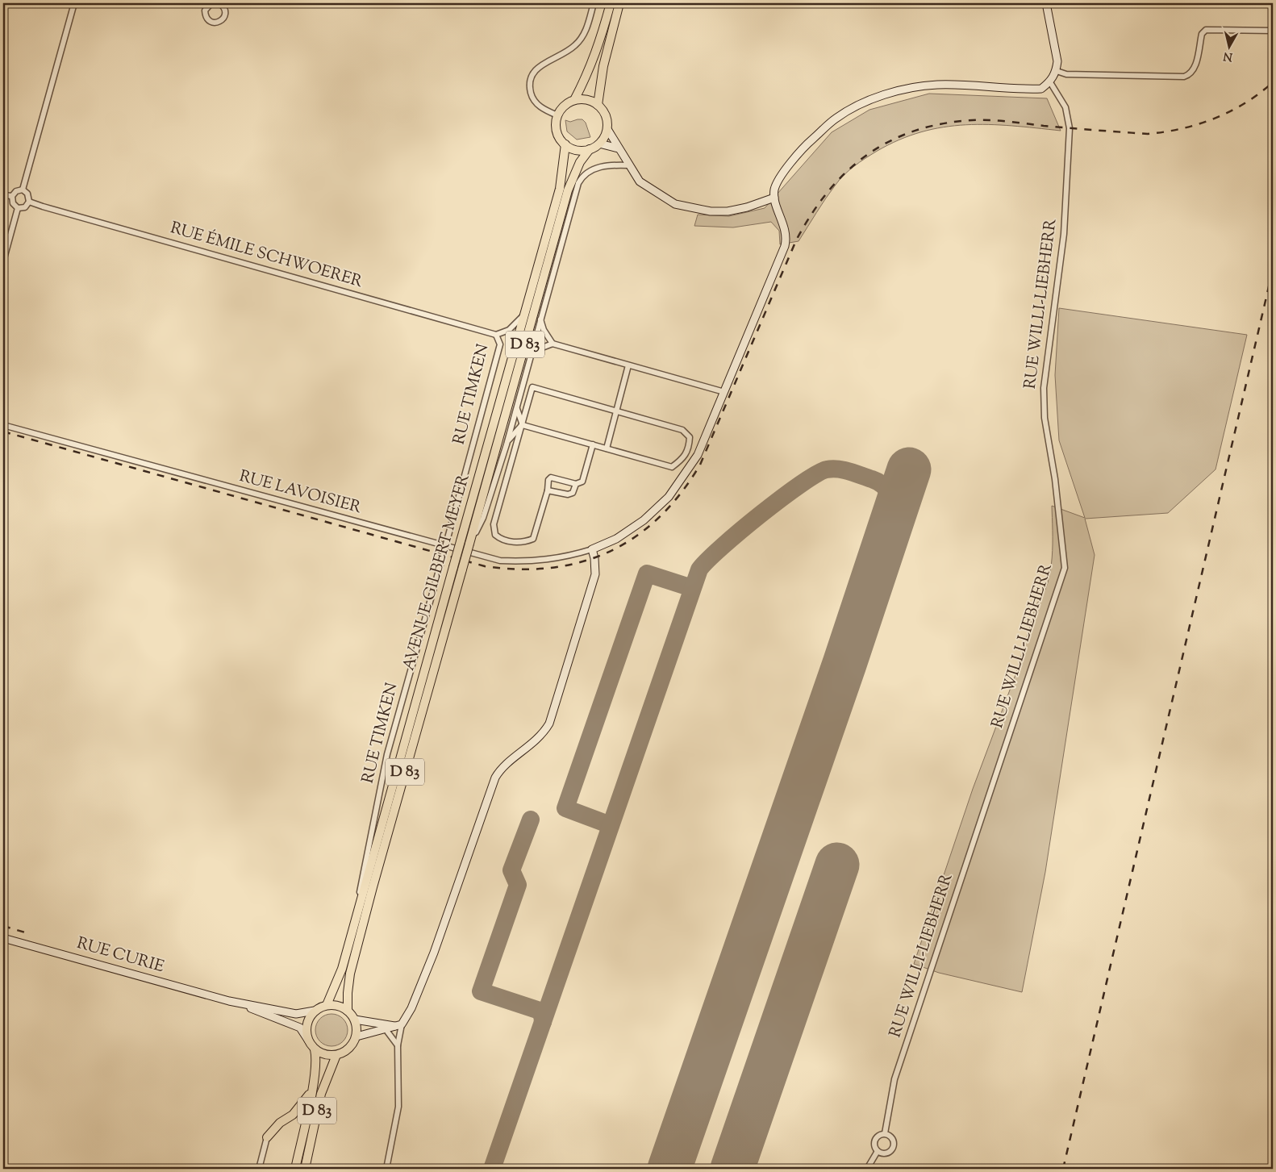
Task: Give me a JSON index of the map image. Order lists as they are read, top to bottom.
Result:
{
  "streets": {
    "main road": ["D 83", "AVENUE GILBERT MEYER"],
    "street": [
      "RUE ÉMILE SCHWOERER",
      "RUE WILLI-LIEBHERR",
      "RUE TIMKEN",
      "RUE LAVOISIER",
      "RUE CURIE"
    ]
  },
  "crossings": [
    ["RUE ÉMILE SCHWOERER", "RUE TIMKEN"],
    ["D 83", "AVENUE GILBERT MEYER"],
    ["D 83", "RUE CURIE"],
    ["RUE TIMKEN", "AVENUE GILBERT MEYER"],
    ["AVENUE GILBERT MEYER", "RUE CURIE"]
  ],
  "north": "bottom"
}
